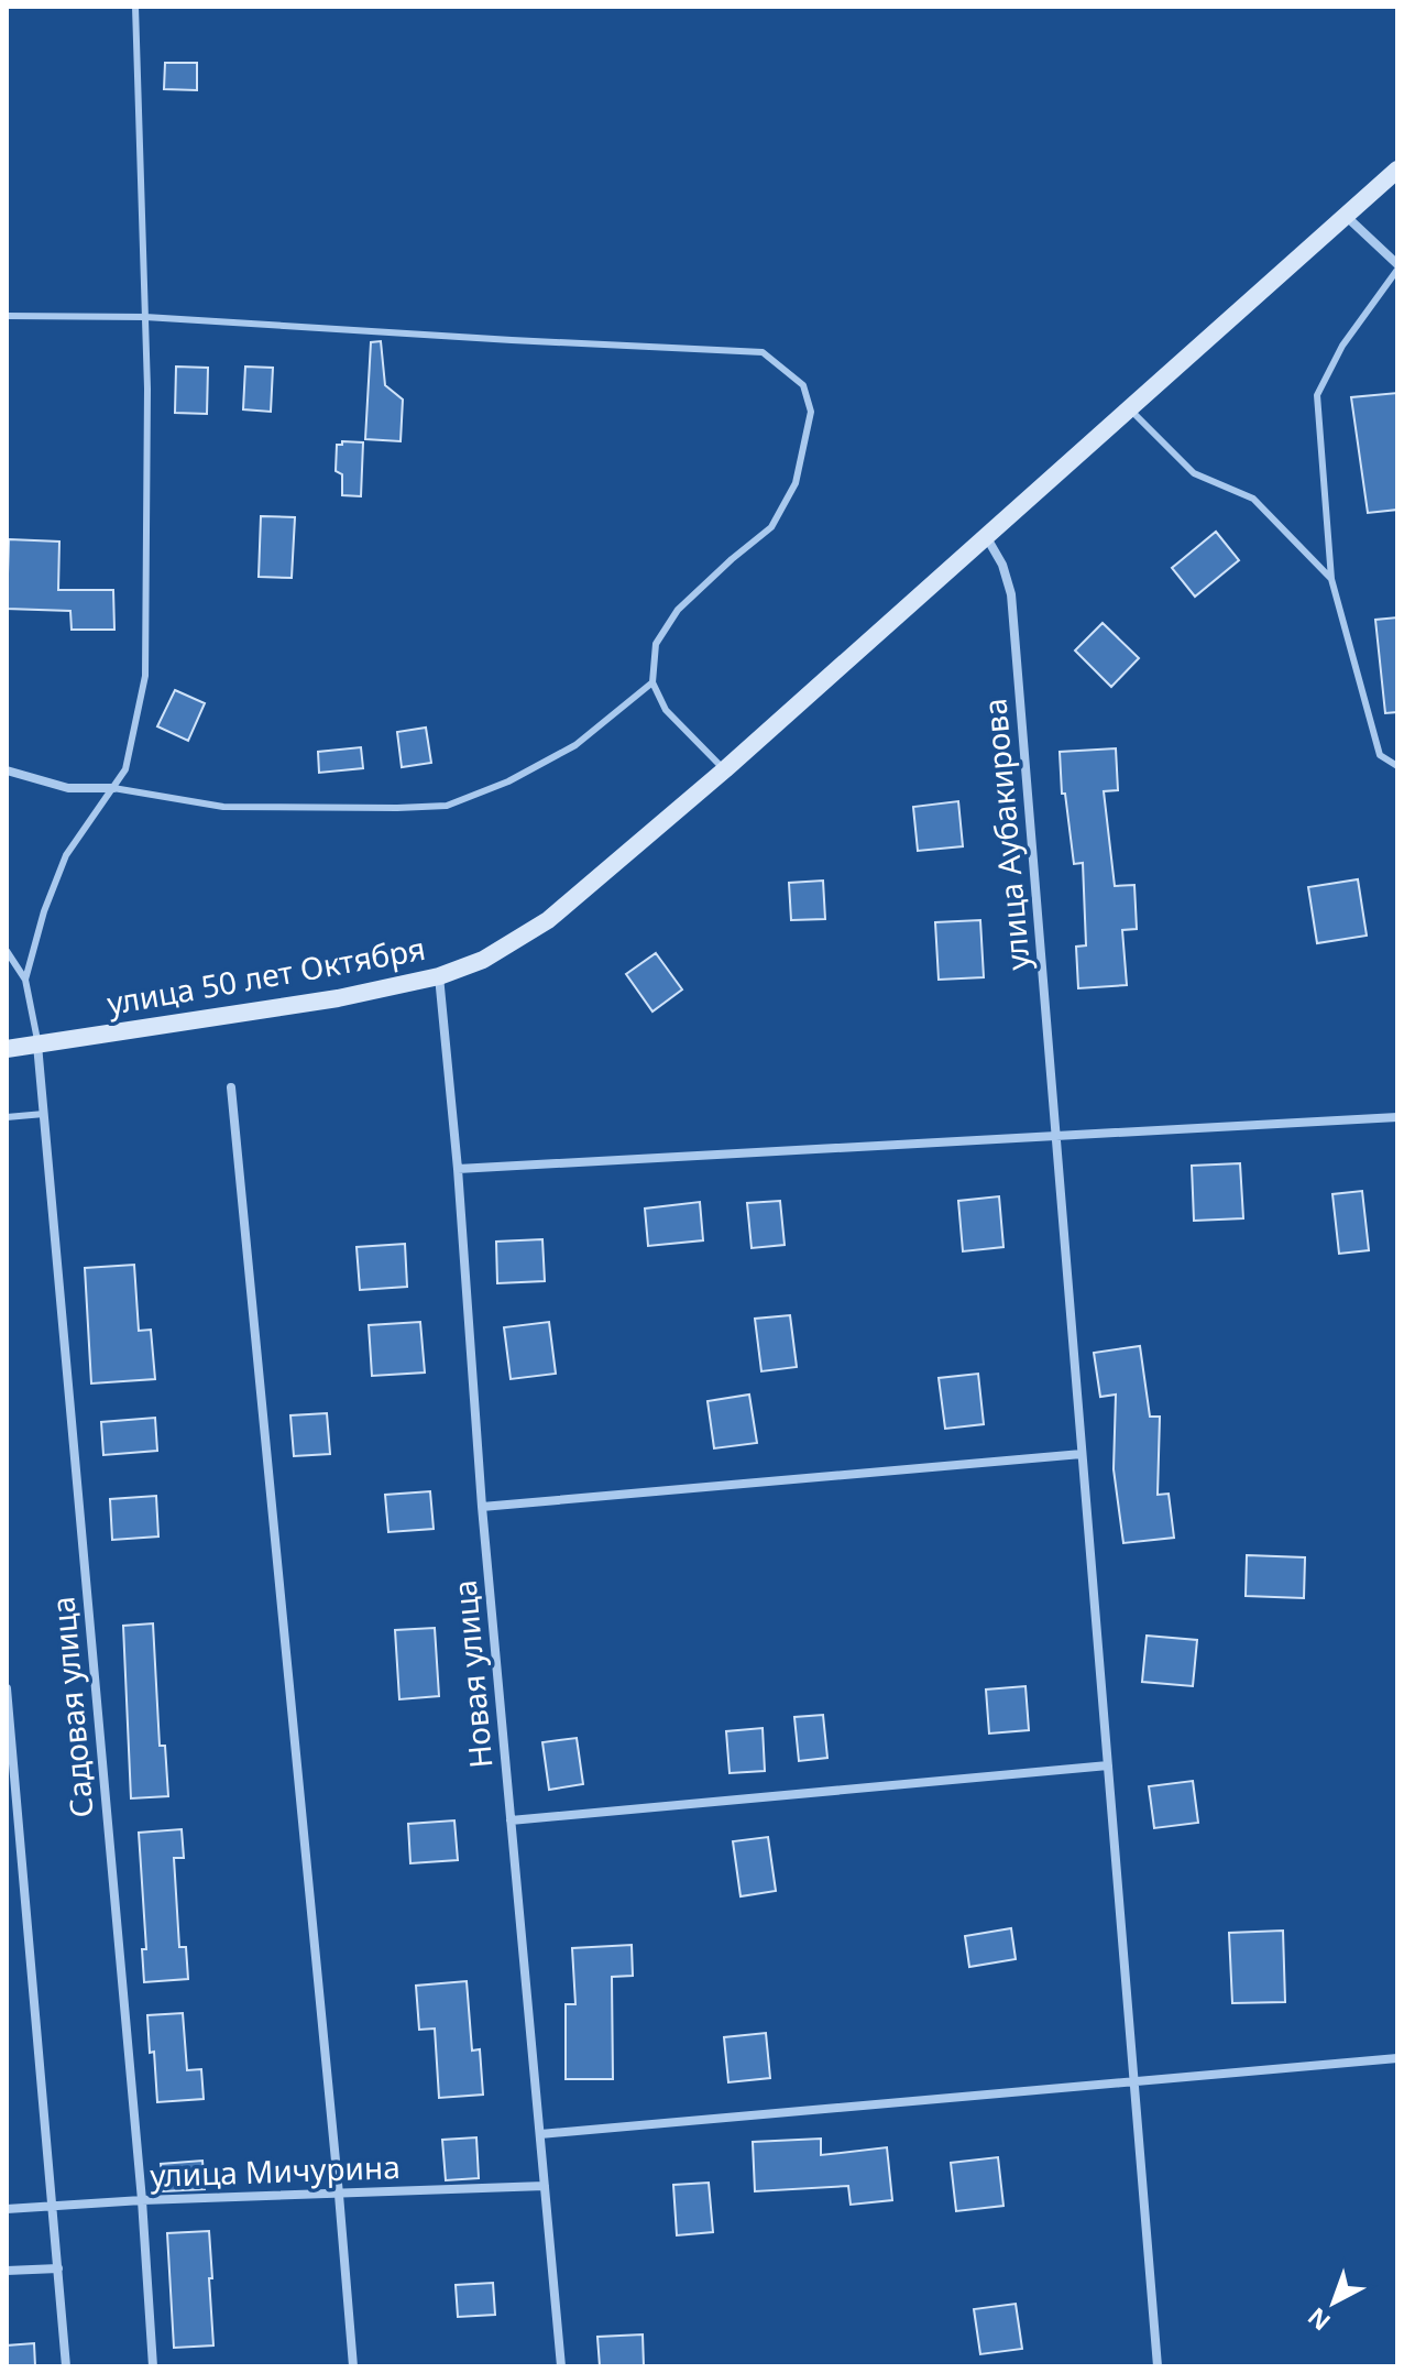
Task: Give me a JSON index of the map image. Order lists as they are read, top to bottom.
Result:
{
  "streets": {
    "main road": ["улица 50 лет Октября"],
    "street": [
      "улица Аубакирова",
      "Новая улица",
      "Садовая улица",
      "улица Мичурина"
    ]
  },
  "crossings": [
    ["улица Аубакирова", "улица 50 лет Октября"],
    ["улица 50 лет Октября", "Новая улица"],
    ["улица 50 лет Октября", "Садовая улица"],
    ["Новая улица", "улица Мичурина"],
    ["Садовая улица", "улица Мичурина"]
  ],
  "north": "bottom left"
}
